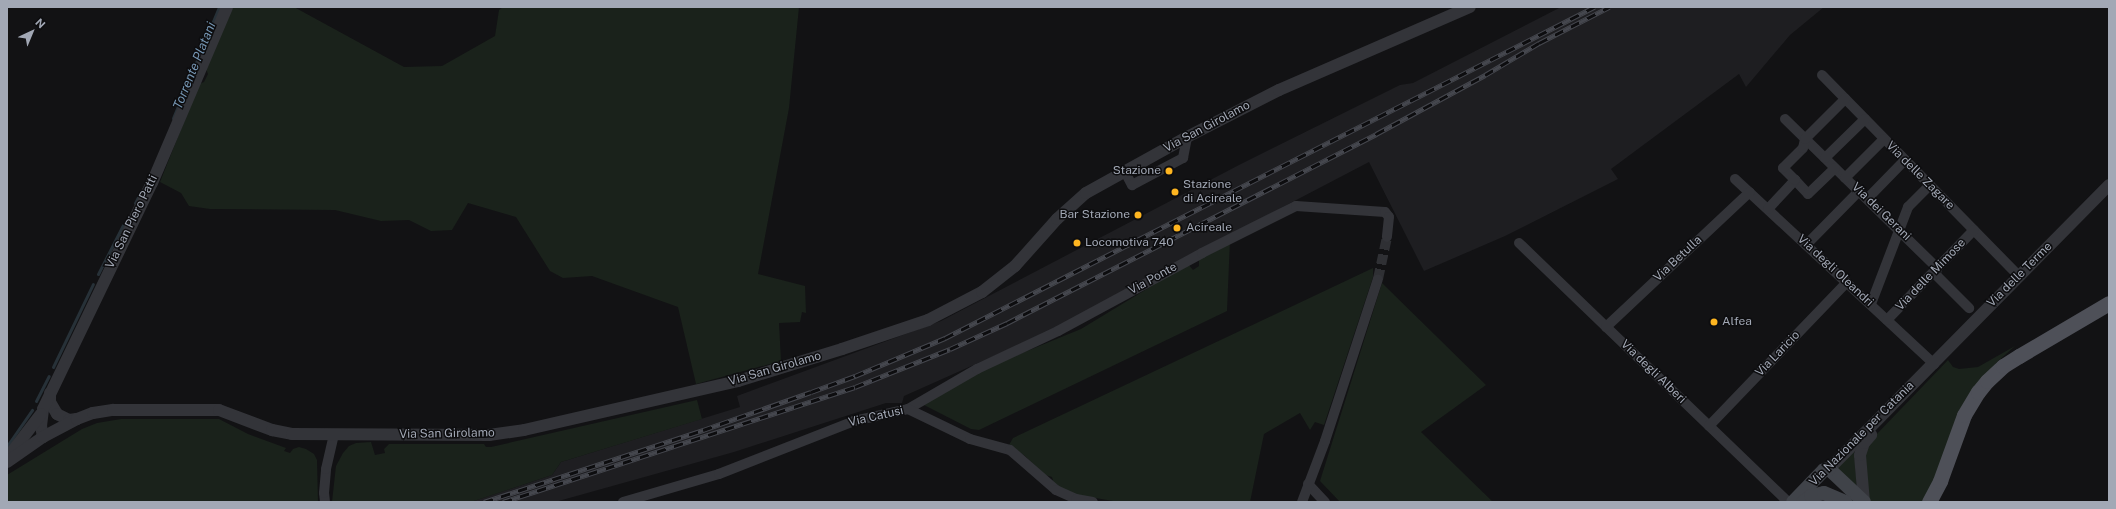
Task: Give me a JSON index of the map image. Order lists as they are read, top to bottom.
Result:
{
  "streets": {
    "main road": ["Via Nazionale per Catania"],
    "street": [
      "Via San Girolamo",
      "Via delle Zagare",
      "Via dei Gerani",
      "Via San Piero Patti",
      "Via Betulla",
      "Via degli Oleandri",
      "Via delle Mimose",
      "Via delle Terme",
      "Via Ponte",
      "Via Laricio",
      "Via degli Alberi",
      "Via Catusi"
    ]
  },
  "crossings": [
    ["Via San Girolamo", "Via San Piero Patti"],
    ["Via delle Zagare", "Via delle Mimose"],
    ["Via delle Zagare", "Via delle Terme"],
    ["Via dei Gerani", "Via delle Mimose"],
    ["Via Betulla", "Via degli Oleandri"],
    ["Via Betulla", "Via degli Alberi"],
    ["Via degli Oleandri", "Via delle Mimose"],
    ["Via degli Oleandri", "Via delle Terme"],
    ["Via degli Oleandri", "Via Laricio"],
    ["Via degli Oleandri", "Via Nazionale per Catania"],
    ["Via delle Terme", "Via Nazionale per Catania"],
    ["Via Ponte", "Via Catusi"],
    ["Via Laricio", "Via degli Alberi"]
  ],
  "water": ["Torrente Platani"],
  "places": [
    "Stazione",
    "Stazione di Acireale",
    "Bar Stazione",
    "Acireale",
    "Locomotiva 740",
    "Alfea"
  ],
  "north": "top right"
}
